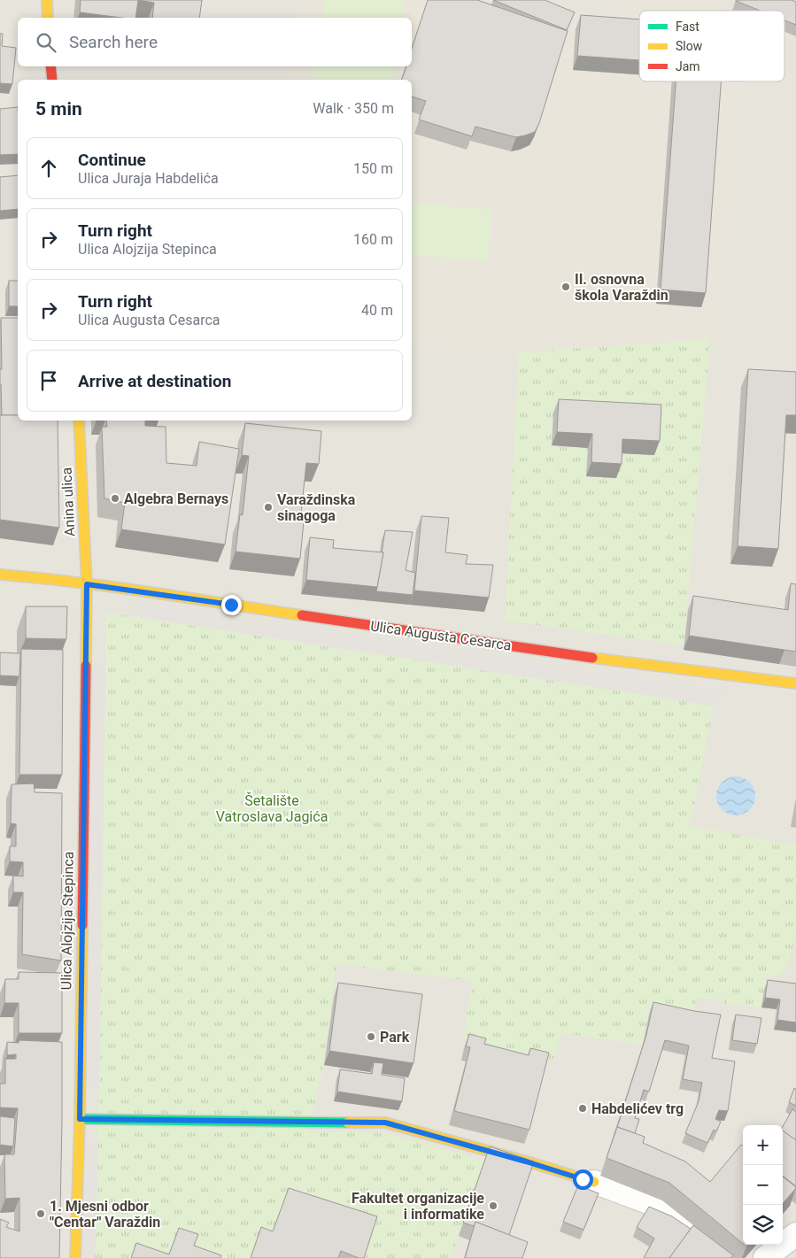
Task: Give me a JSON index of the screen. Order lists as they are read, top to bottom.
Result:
{
  "streets": {
    "street": ["Anina ulica", "Ulica Augusta Cesarca", "Ulica Alojzija Stepinca"]
  },
  "crossings": [
    ["Anina ulica", "Ulica Augusta Cesarca"],
    ["Anina ulica", "Ulica Alojzija Stepinca"],
    ["Ulica Augusta Cesarca", "Ulica Alojzija Stepinca"]
  ],
  "parks": ["Šetalište Vatroslava Jagića"],
  "places": [
    "II. osnovna škola Varaždin",
    "Algebra Bernays",
    "Varaždinska sinagoga",
    "Park",
    "Habdelićev trg",
    "Fakultet organizacije i informatike",
    "1. Mjesni odbor \"Centar\" Varaždin"
  ],
  "legend": ["Fast", "Slow", "Jam"],
  "page": {
    "search": "Search here",
    "heading": ["5 min", "Walk · 350 m"],
    "list": [
      ["Continue", "Ulica Juraja Habdelića", "150 m"],
      ["Turn right", "Ulica Alojzija Stepinca", "160 m"],
      ["Turn right", "Ulica Augusta Cesarca", "40 m"],
      "Arrive at destination"
    ],
    "map_buttons": ["+", "−"]
  }
}
